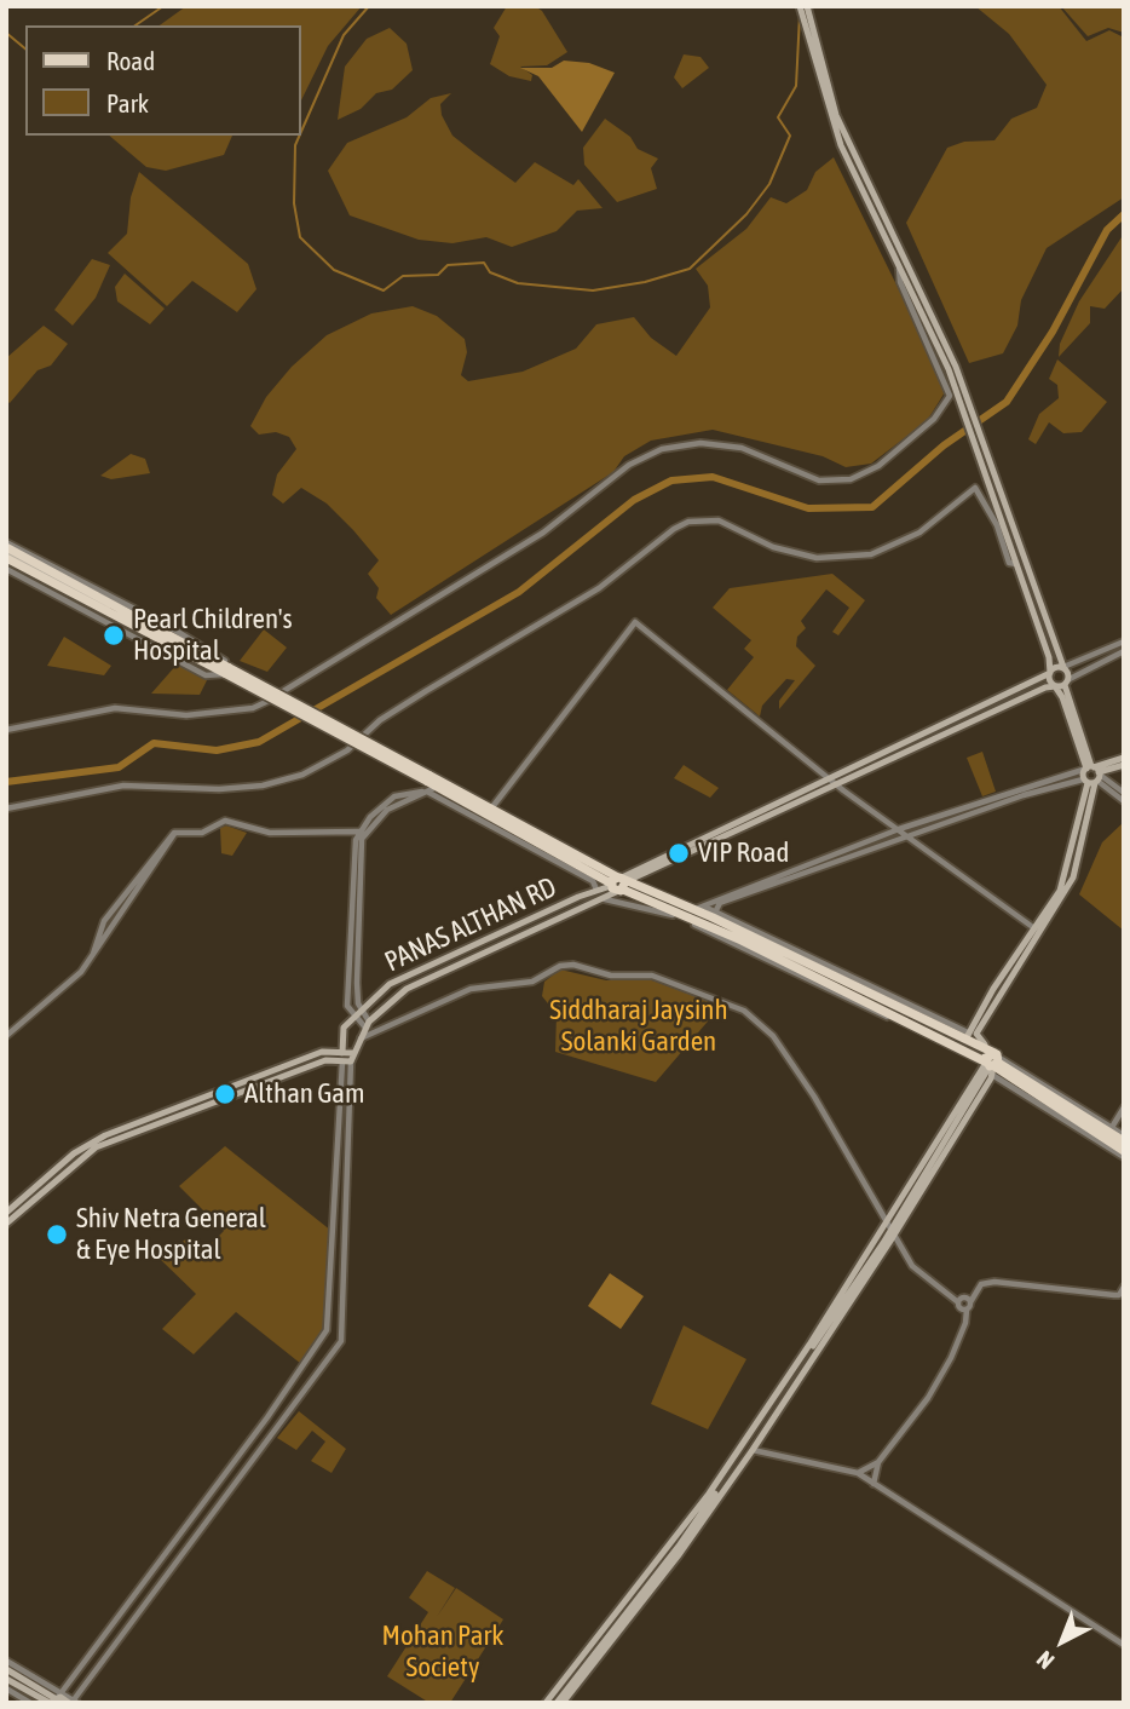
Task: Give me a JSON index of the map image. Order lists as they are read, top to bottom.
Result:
{
  "streets": {
    "main road": ["PANAS ALTHAN RD"]
  },
  "parks": ["Siddharaj Jaysinh Solanki Garden", "Mohan Park Society"],
  "places": [
    "Pearl Children's Hospital",
    "VIP Road",
    "Althan Gam",
    "Shiv Netra General & Eye Hospital"
  ],
  "legend": ["Road", "Park"],
  "north": "bottom left"
}
